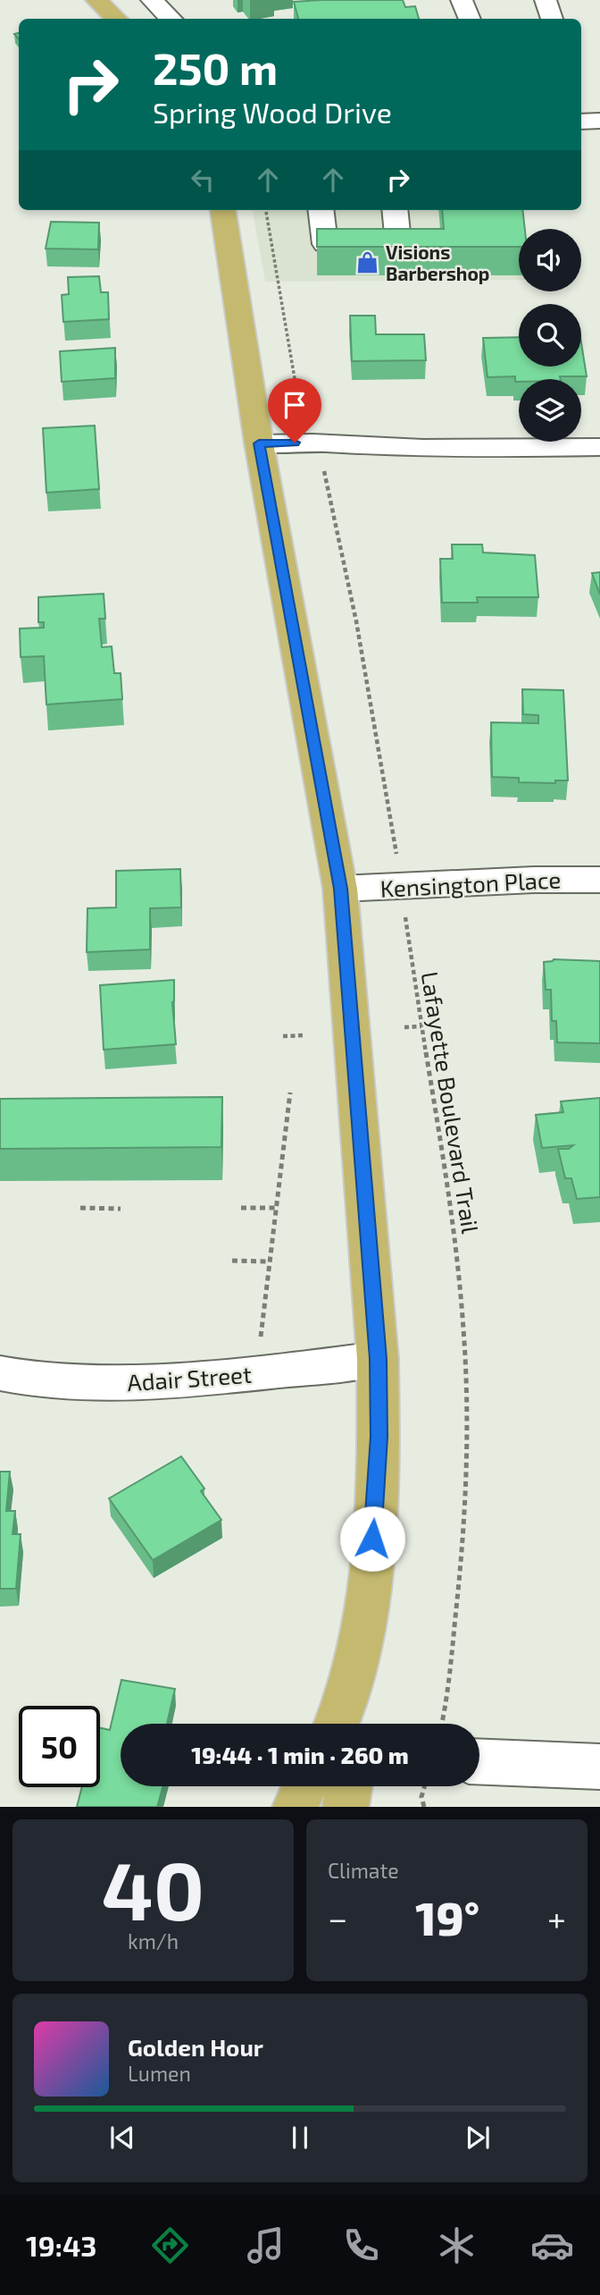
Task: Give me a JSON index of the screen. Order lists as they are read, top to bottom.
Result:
{
  "streets": {
    "street": ["Kensington Place", "Adair Street"],
    "path": ["Lafayette Boulevard Trail"]
  },
  "crossings": [
    ["Kensington Place", "Lafayette Boulevard Trail"]
  ],
  "places": {
    "shop": ["Visions Barbershop"]
  },
  "page": {
    "turn": ["250 m", "Spring Wood Drive"],
    "limit": "50",
    "trip": "19:44 · 1 min · 260 m",
    "tile": [
      ["40", "km/h"],
      "Climate"
    ],
    "heat": ["−", "19°", "+"],
    "song": ["Golden Hour", "Lumen"],
    "tabs": "19:43"
  }
}
